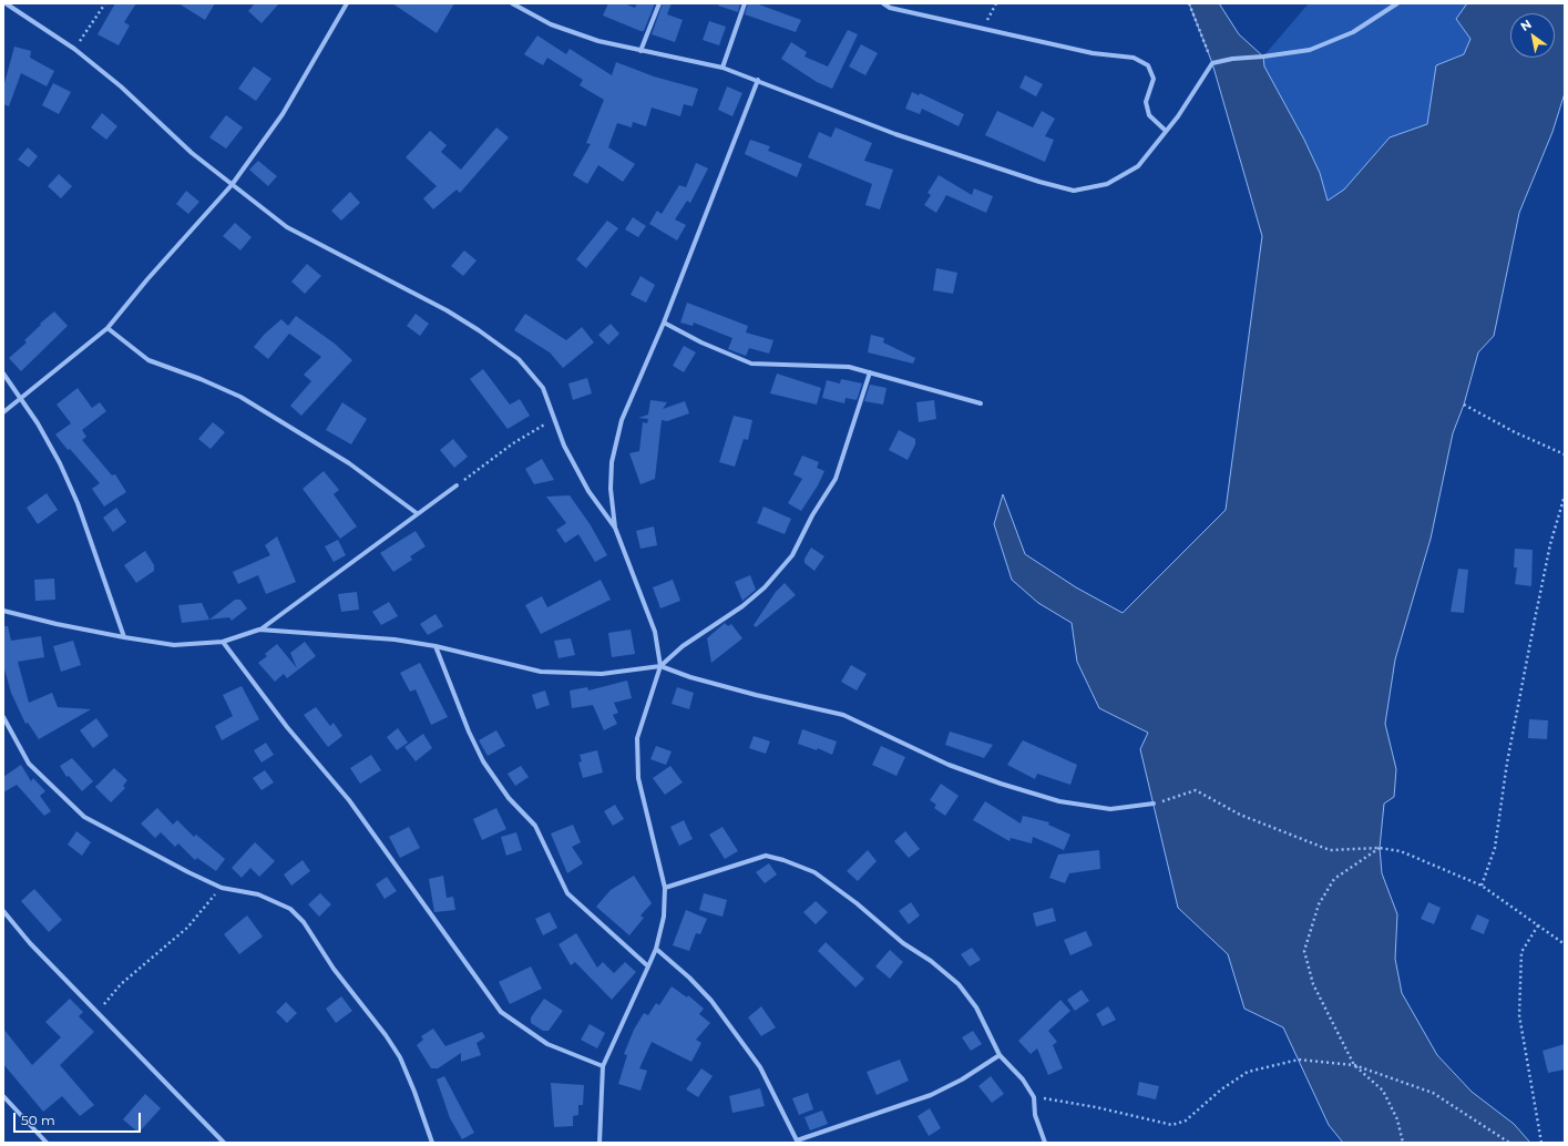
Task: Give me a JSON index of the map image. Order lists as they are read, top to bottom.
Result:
{
  "scale_bar": "50 m",
  "north": "top left"
}
